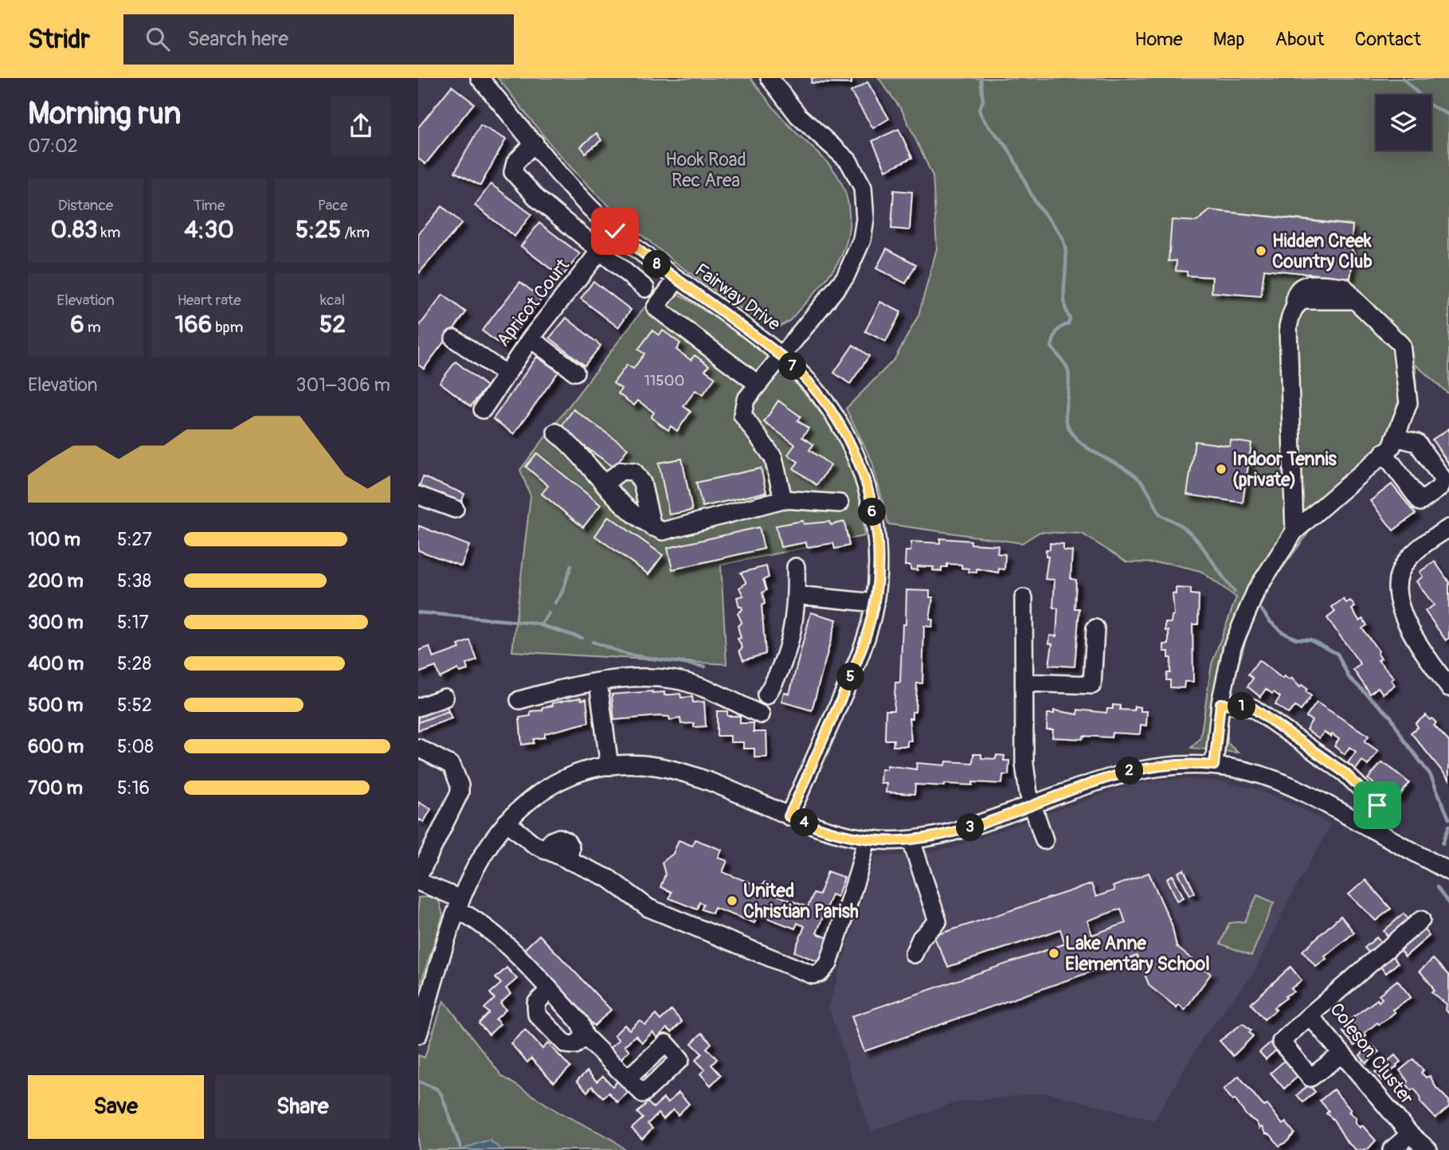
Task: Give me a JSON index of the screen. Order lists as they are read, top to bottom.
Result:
{
  "streets": {
    "street": ["Fairway Drive", "Apricot Court", "Coleson Cluster"]
  },
  "crossings": [
    ["Fairway Drive", "Apricot Court"]
  ],
  "parks": ["Hook Road Rec Area"],
  "places": [
    "Hidden Creek Country Club",
    "Indoor Tennis (private)",
    "United Christian Parish",
    "Lake Anne Elementary School"
  ],
  "house_numbers": ["11500"],
  "page": {
    "header": "Stridr",
    "search": "Search here",
    "nav": [
      "Home",
      "Map",
      "About",
      "Contact"
    ],
    "heading": ["Morning run", "07:02"],
    "stats": [
      ["Distance", "0.83 km"],
      ["Time", "4:30"],
      ["Pace", "5:25 /km"],
      ["Elevation", "6 m"],
      ["Heart rate", "166 bpm"],
      ["kcal", "52"]
    ],
    "pins": [
      "8",
      "7",
      "6",
      "5",
      "1",
      "2",
      "4",
      "3"
    ],
    "chart": ["Elevation", "301–306 m"],
    "list": [
      {
        "name": "100 m",
        "note": "5:27"
      },
      {
        "name": "200 m",
        "note": "5:38"
      },
      {
        "name": "300 m",
        "note": "5:17"
      },
      {
        "name": "400 m",
        "note": "5:28"
      },
      {
        "name": "500 m",
        "note": "5:52"
      },
      {
        "name": "600 m",
        "note": "5:08"
      },
      {
        "name": "700 m",
        "note": "5:16"
      }
    ],
    "buttons": ["Save", "Share"]
  }
}
